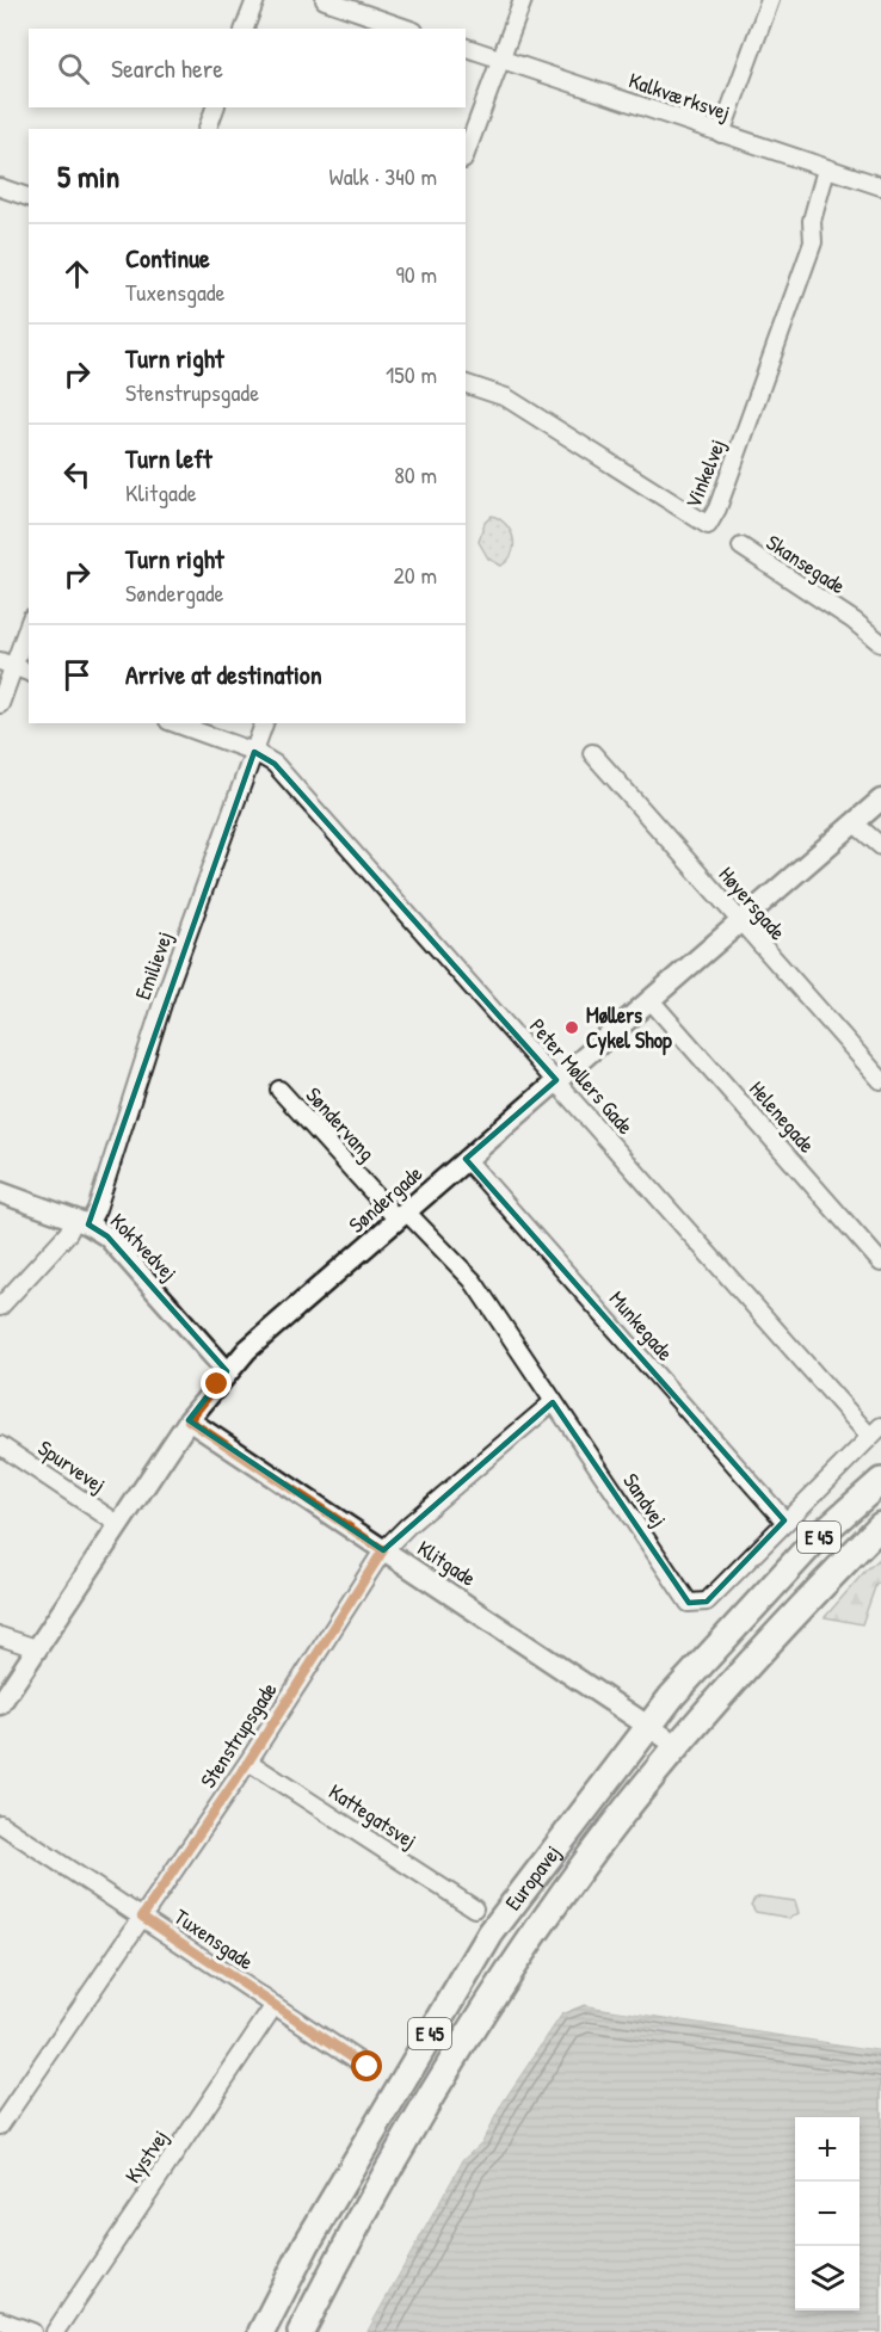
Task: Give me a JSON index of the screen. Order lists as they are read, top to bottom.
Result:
{
  "streets": {
    "main road": ["E 45", "Europavej"],
    "street": [
      "Kalkværksvej",
      "Vinkelvej",
      "Skansegade",
      "Høyersgade",
      "Emilievej",
      "Peter Møllers Gade",
      "Helenegade",
      "Søndervang",
      "Søndergade",
      "Koktvedvej",
      "Munkegade",
      "Spurvevej",
      "Sandvej",
      "Klitgade",
      "Stenstrupsgade",
      "Kattegatsvej",
      "Tuxensgade",
      "Kystvej"
    ]
  },
  "crossings": [
    ["Kalkværksvej", "Vinkelvej"],
    ["Høyersgade", "Søndergade"],
    ["Emilievej", "Peter Møllers Gade"],
    ["Emilievej", "Koktvedvej"],
    ["Peter Møllers Gade", "Søndergade"],
    ["Peter Møllers Gade", "Sandvej"],
    ["Helenegade", "Søndergade"],
    ["Søndervang", "Søndergade"],
    ["Søndervang", "Sandvej"],
    ["Søndergade", "Koktvedvej"],
    ["Søndergade", "Munkegade"],
    ["Søndergade", "Spurvevej"],
    ["Søndergade", "Sandvej"],
    ["Søndergade", "Klitgade"],
    ["Munkegade", "Sandvej"],
    ["Sandvej", "Stenstrupsgade"],
    ["Klitgade", "Stenstrupsgade"],
    ["Klitgade", "Europavej"],
    ["Stenstrupsgade", "Kattegatsvej"],
    ["Stenstrupsgade", "Tuxensgade"],
    ["Tuxensgade", "Kystvej"]
  ],
  "places": ["Møllers Cykel Shop"],
  "page": {
    "search": "Search here",
    "heading": ["5 min", "Walk · 340 m"],
    "list": [
      ["Continue", "Tuxensgade", "90 m"],
      ["Turn right", "Stenstrupsgade", "150 m"],
      ["Turn left", "Klitgade", "80 m"],
      ["Turn right", "Søndergade", "20 m"],
      "Arrive at destination"
    ],
    "map_buttons": ["+", "−"]
  }
}
